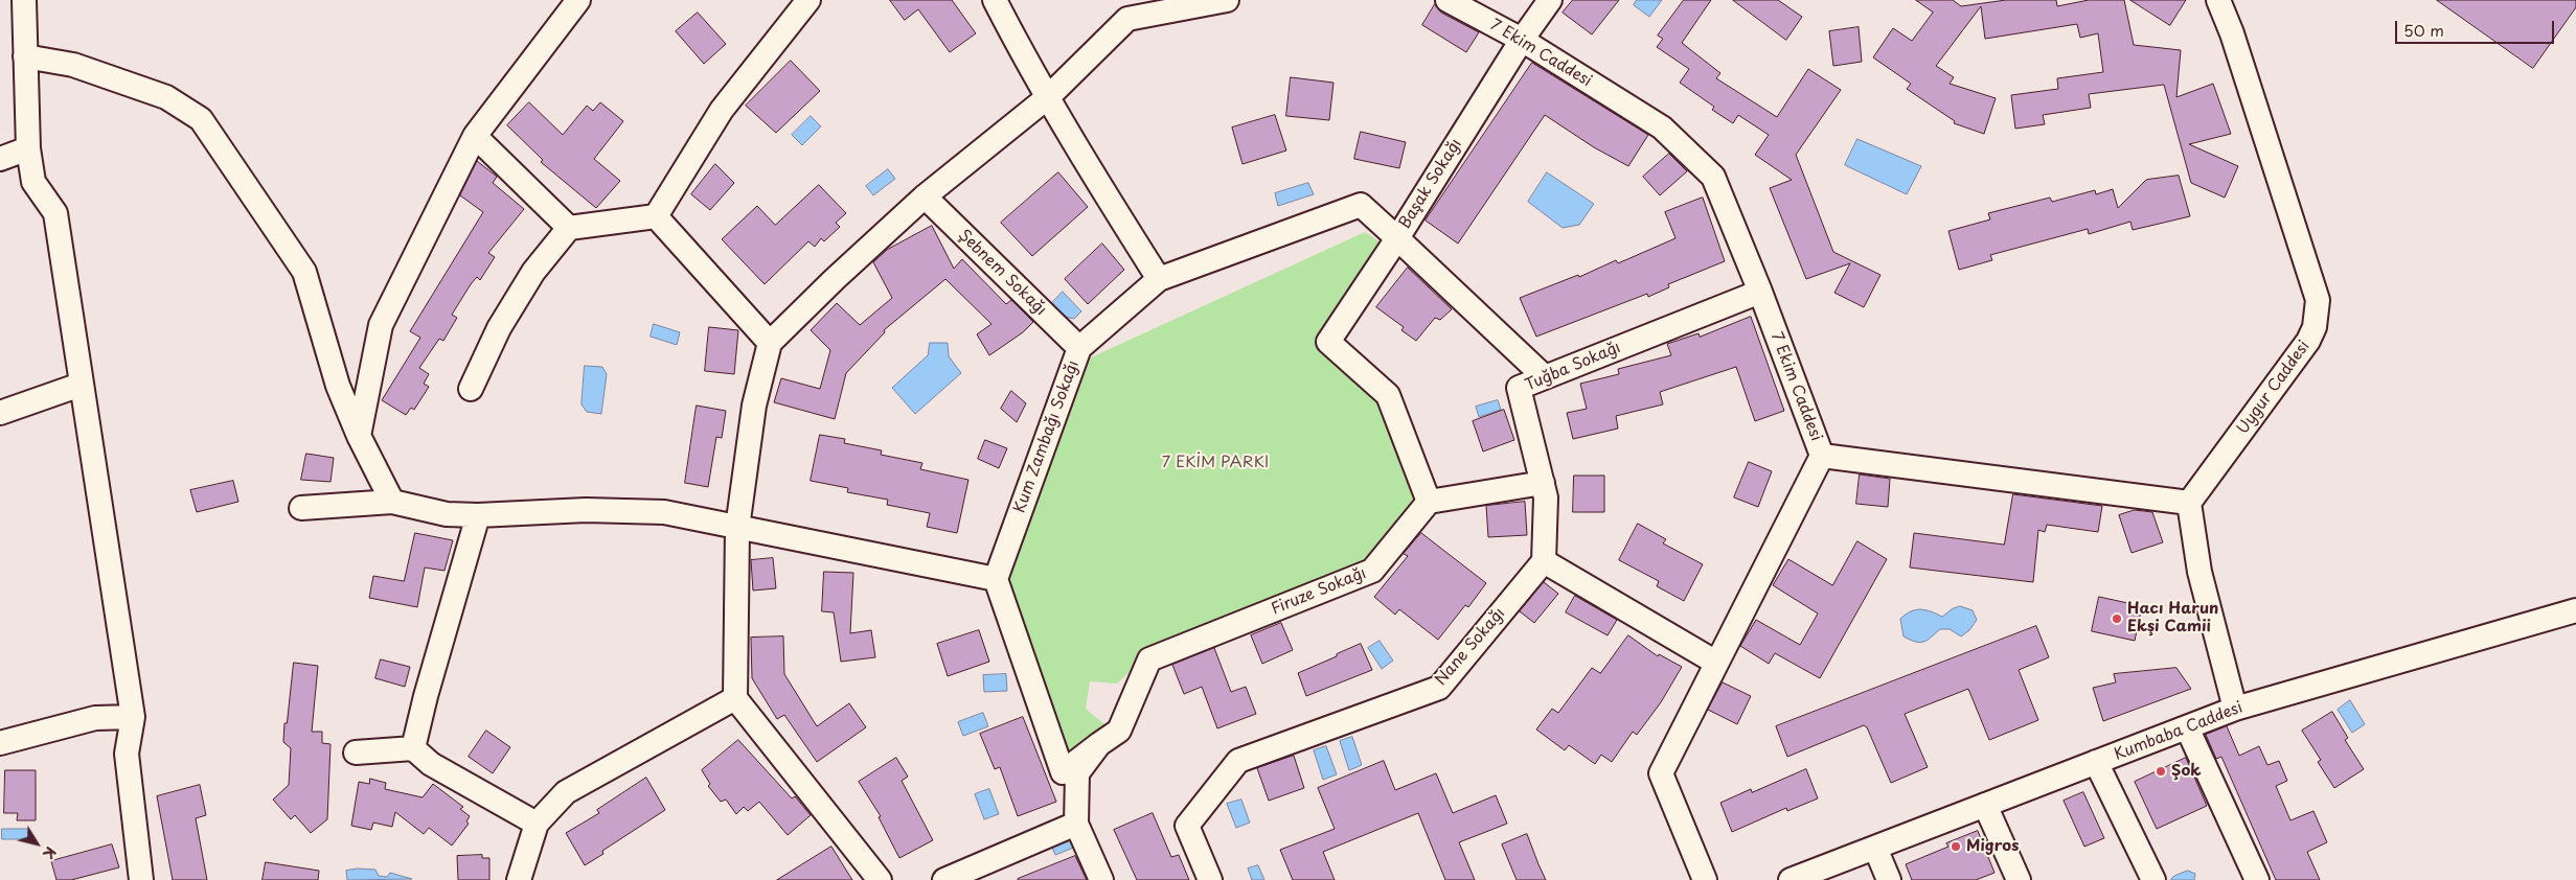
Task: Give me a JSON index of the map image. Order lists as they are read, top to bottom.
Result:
{
  "streets": {
    "street": [
      "7 Ekim Caddesi",
      "Başak Sokağı",
      "Şebnem Sokağı",
      "Tuğba Sokağı",
      "Uygur Caddesi",
      "Kum Zambağı Sokağı",
      "Firuze Sokağı",
      "Nane Sokağı",
      "Kumbaba Caddesi"
    ]
  },
  "crossings": [
    ["7 Ekim Caddesi", "Başak Sokağı"],
    ["7 Ekim Caddesi", "Tuğba Sokağı"],
    ["Başak Sokağı", "Tuğba Sokağı"],
    ["Başak Sokağı", "Kum Zambağı Sokağı"],
    ["Şebnem Sokağı", "Kum Zambağı Sokağı"],
    ["Tuğba Sokağı", "Nane Sokağı"]
  ],
  "parks": ["7 EKİM PARKI"],
  "places": ["Hacı Harun Ekşi Camii", "Şok", "Migros"],
  "scale_bar": "50 m",
  "north": "bottom right"
}
